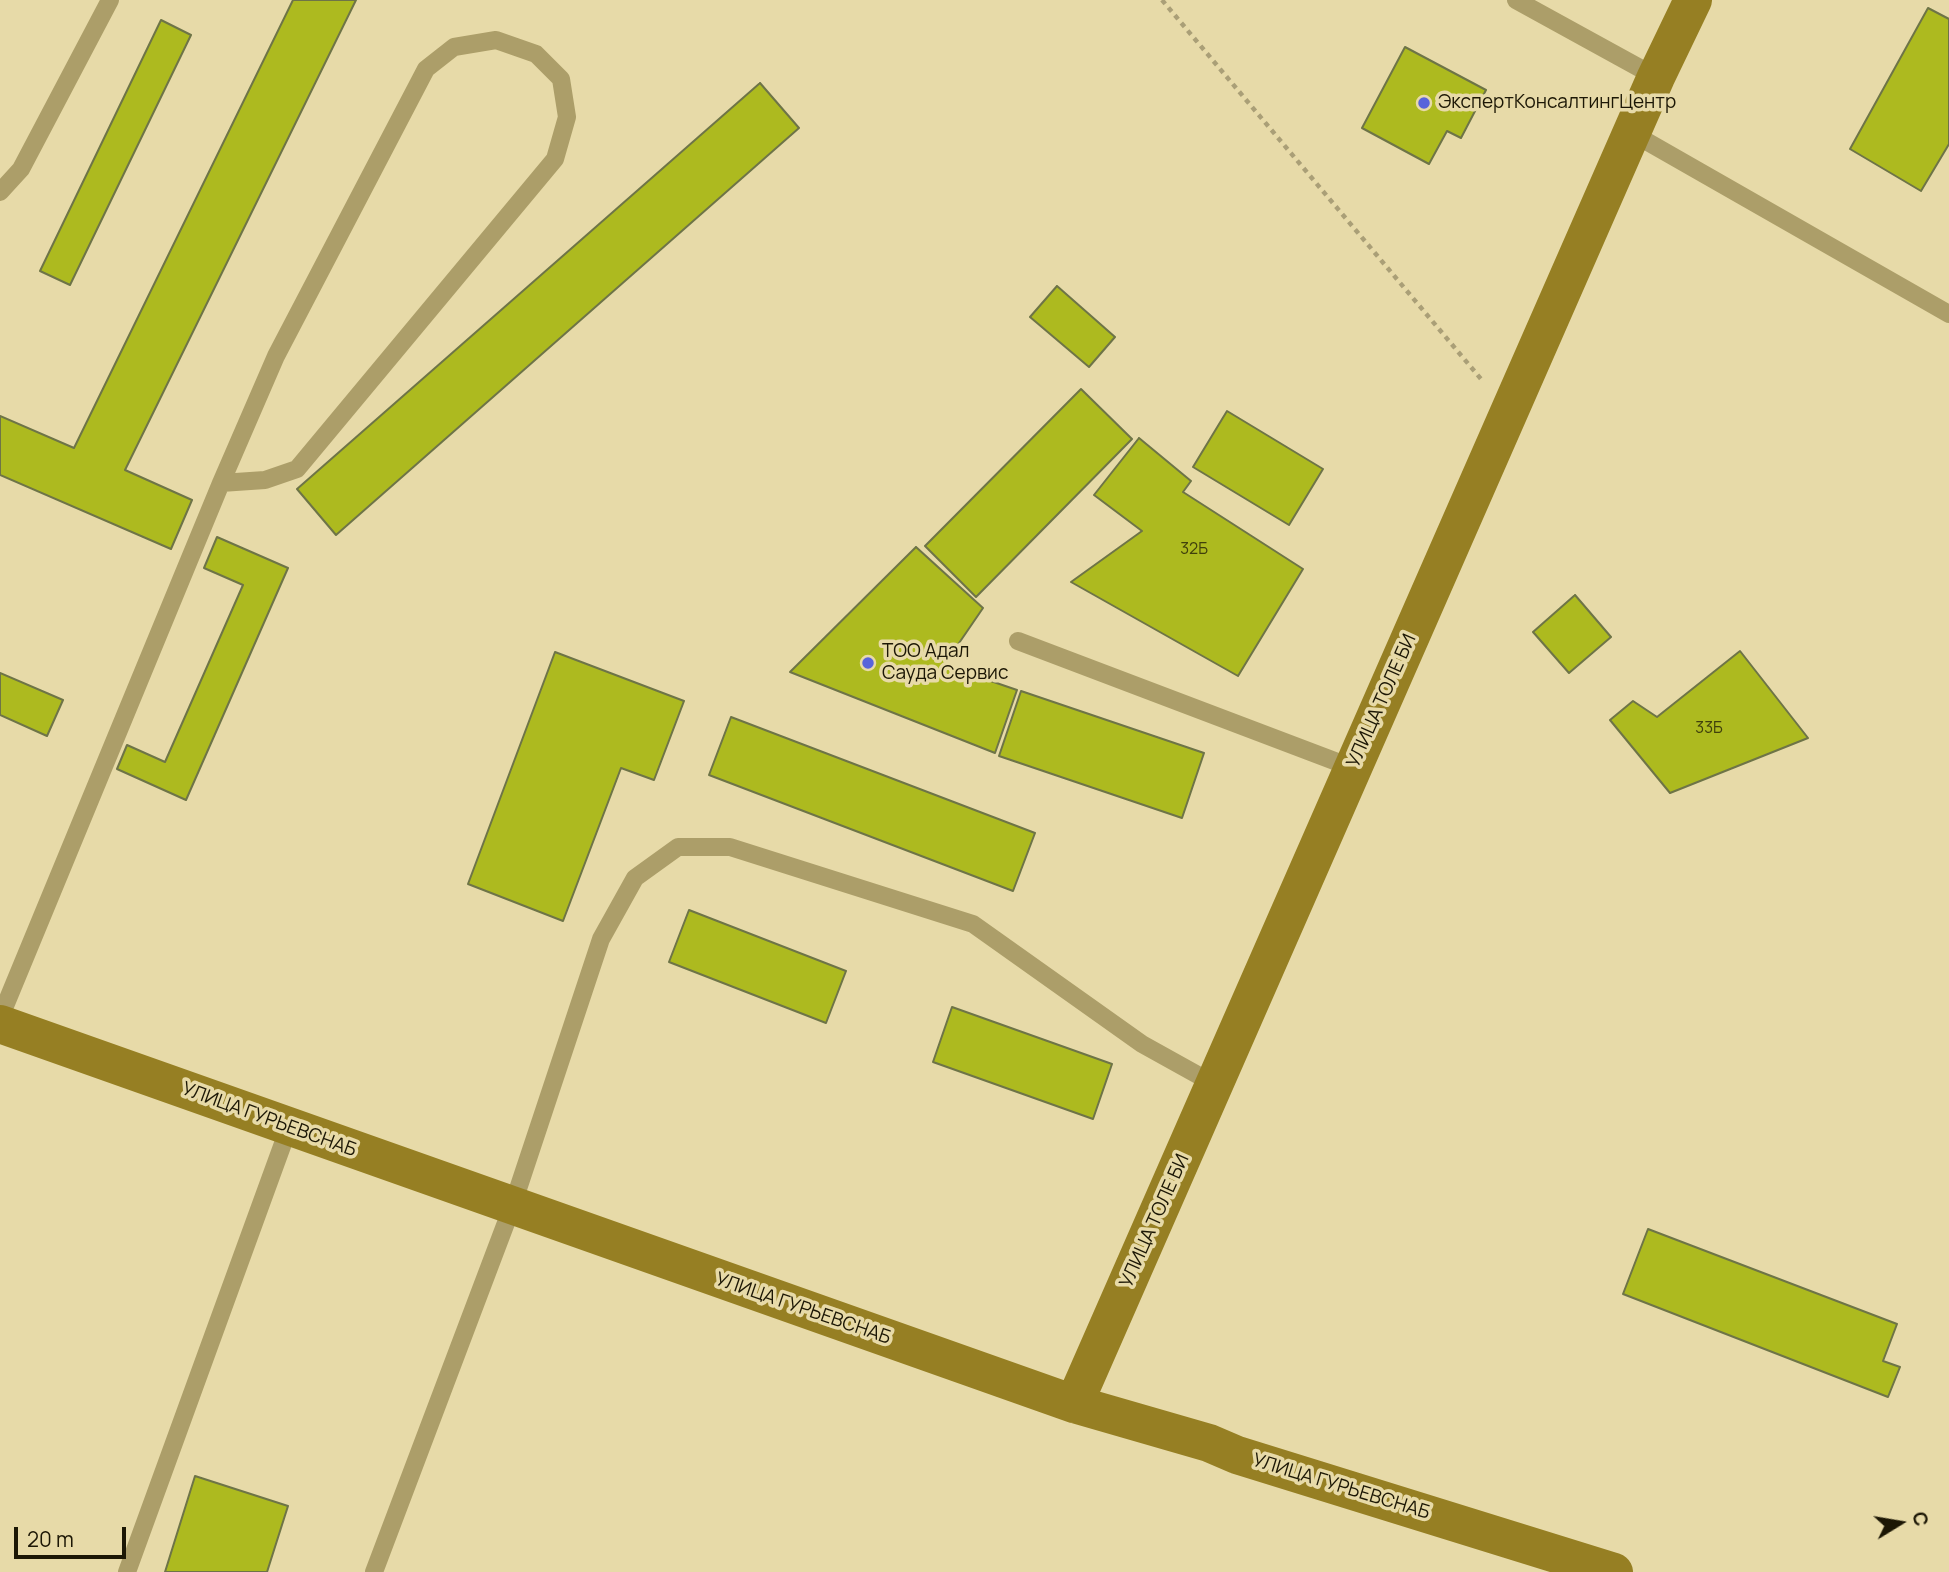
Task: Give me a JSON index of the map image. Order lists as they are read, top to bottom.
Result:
{
  "streets": {
    "street": ["УЛИЦА ТОЛЕ БИ", "УЛИЦА ГУРЬЕВСНАБ"]
  },
  "crossings": [
    ["УЛИЦА ТОЛЕ БИ", "УЛИЦА ГУРЬЕВСНАБ"]
  ],
  "places": ["ЭкспертКонсалтингЦентр", "ТОО Адал Сауда Сервис"],
  "house_numbers": ["32Б", "33Б"],
  "scale_bar": "20 m",
  "north": "right"
}
